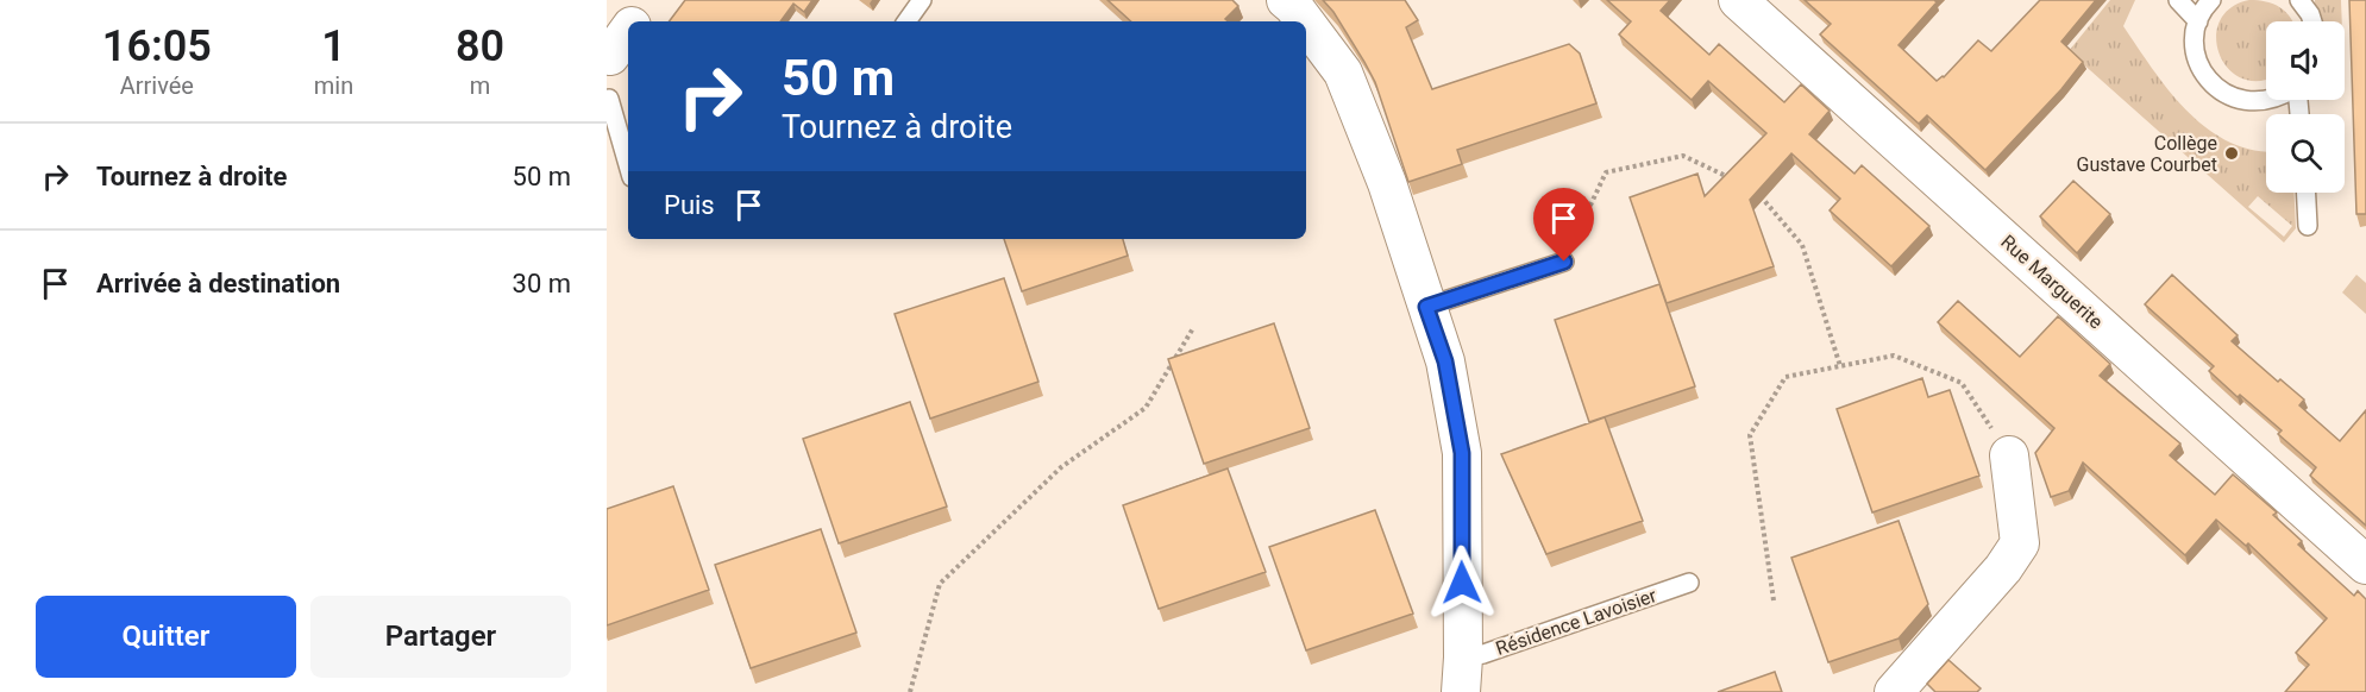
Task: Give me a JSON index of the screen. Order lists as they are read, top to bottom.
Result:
{
  "streets": {
    "street": ["Rue Marguerite"],
    "lane": ["Résidence Lavoisier"]
  },
  "places": ["Collège Gustave Courbet"],
  "page": {
    "eta": [
      "16:05",
      "Arrivée",
      "1",
      "min",
      "80",
      "m"
    ],
    "turn": ["50 m", "Tournez à droite"],
    "list": [
      {
        "name": "Tournez à droite",
        "value": "50 m"
      },
      {
        "name": "Arrivée à destination",
        "value": "30 m"
      }
    ],
    "then": "Puis",
    "buttons": ["Quitter", "Partager"]
  }
}
